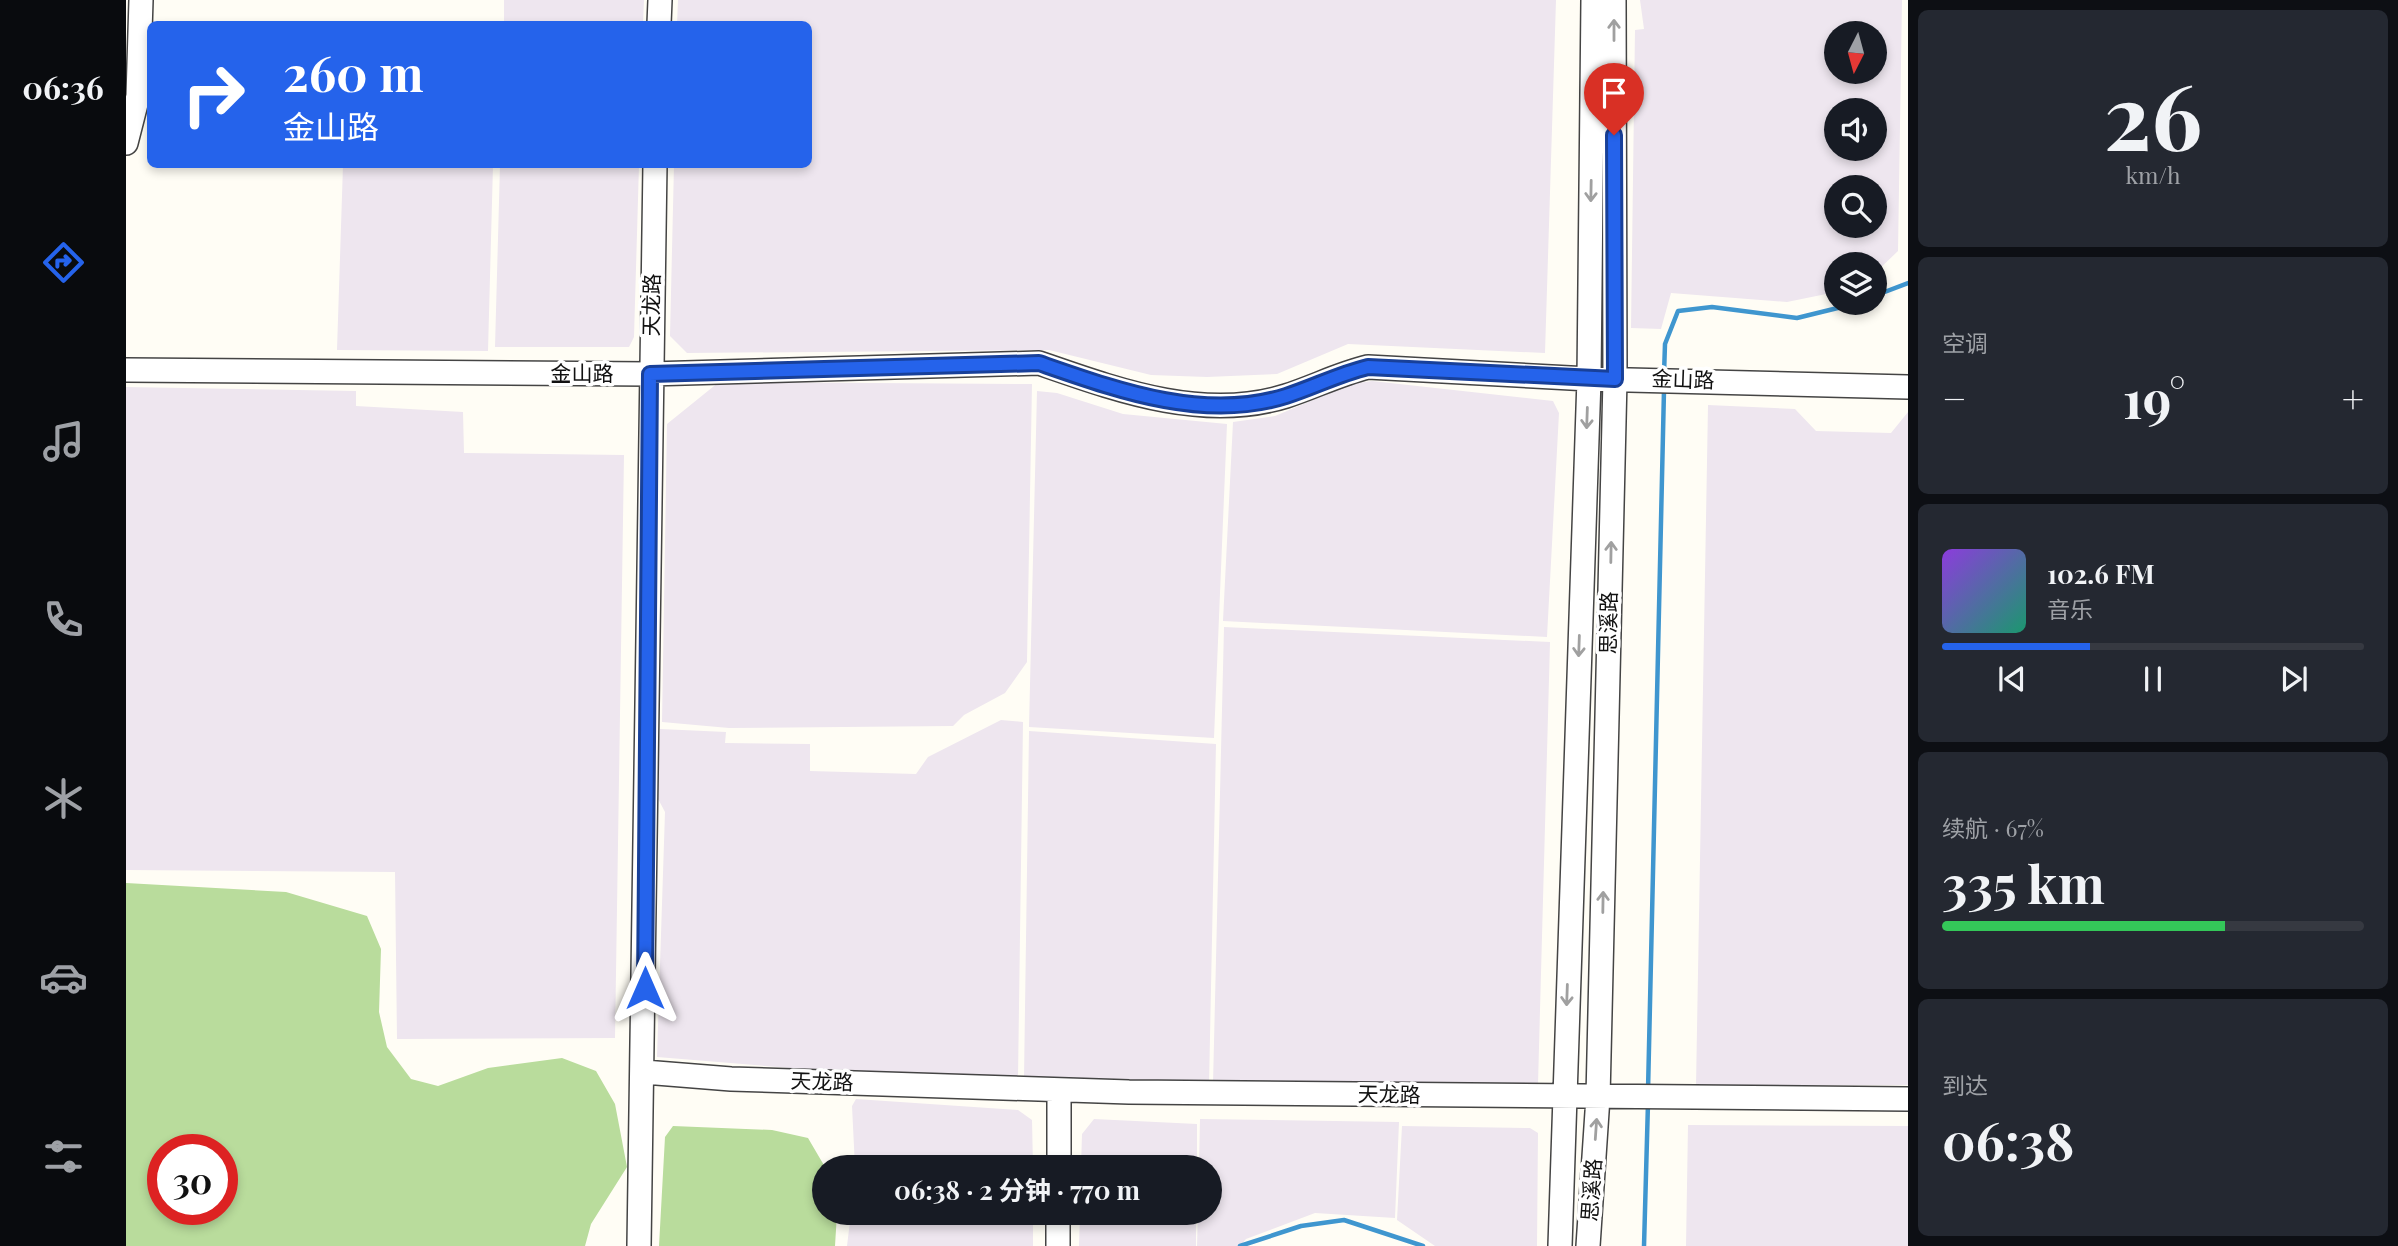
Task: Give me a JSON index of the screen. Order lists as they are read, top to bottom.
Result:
{
  "streets": {
    "street": ["天龙路", "金山路", "思溪路"]
  },
  "crossings": [
    ["天龙路", "金山路"],
    ["天龙路", "思溪路"],
    ["金山路", "思溪路"]
  ],
  "north": "bottom",
  "page": {
    "tabs": "06:36",
    "tile": [
      ["26", "km/h"],
      "空调",
      ["续航 · 67%", "335 km"],
      ["到达", "06:38"]
    ],
    "turn": ["260 m", "金山路"],
    "heat": ["−", "19°", "+"],
    "song": ["102.6 FM", "音乐"],
    "limit": "30",
    "trip": "06:38 · 2 分钟 · 770 m"
  }
}
